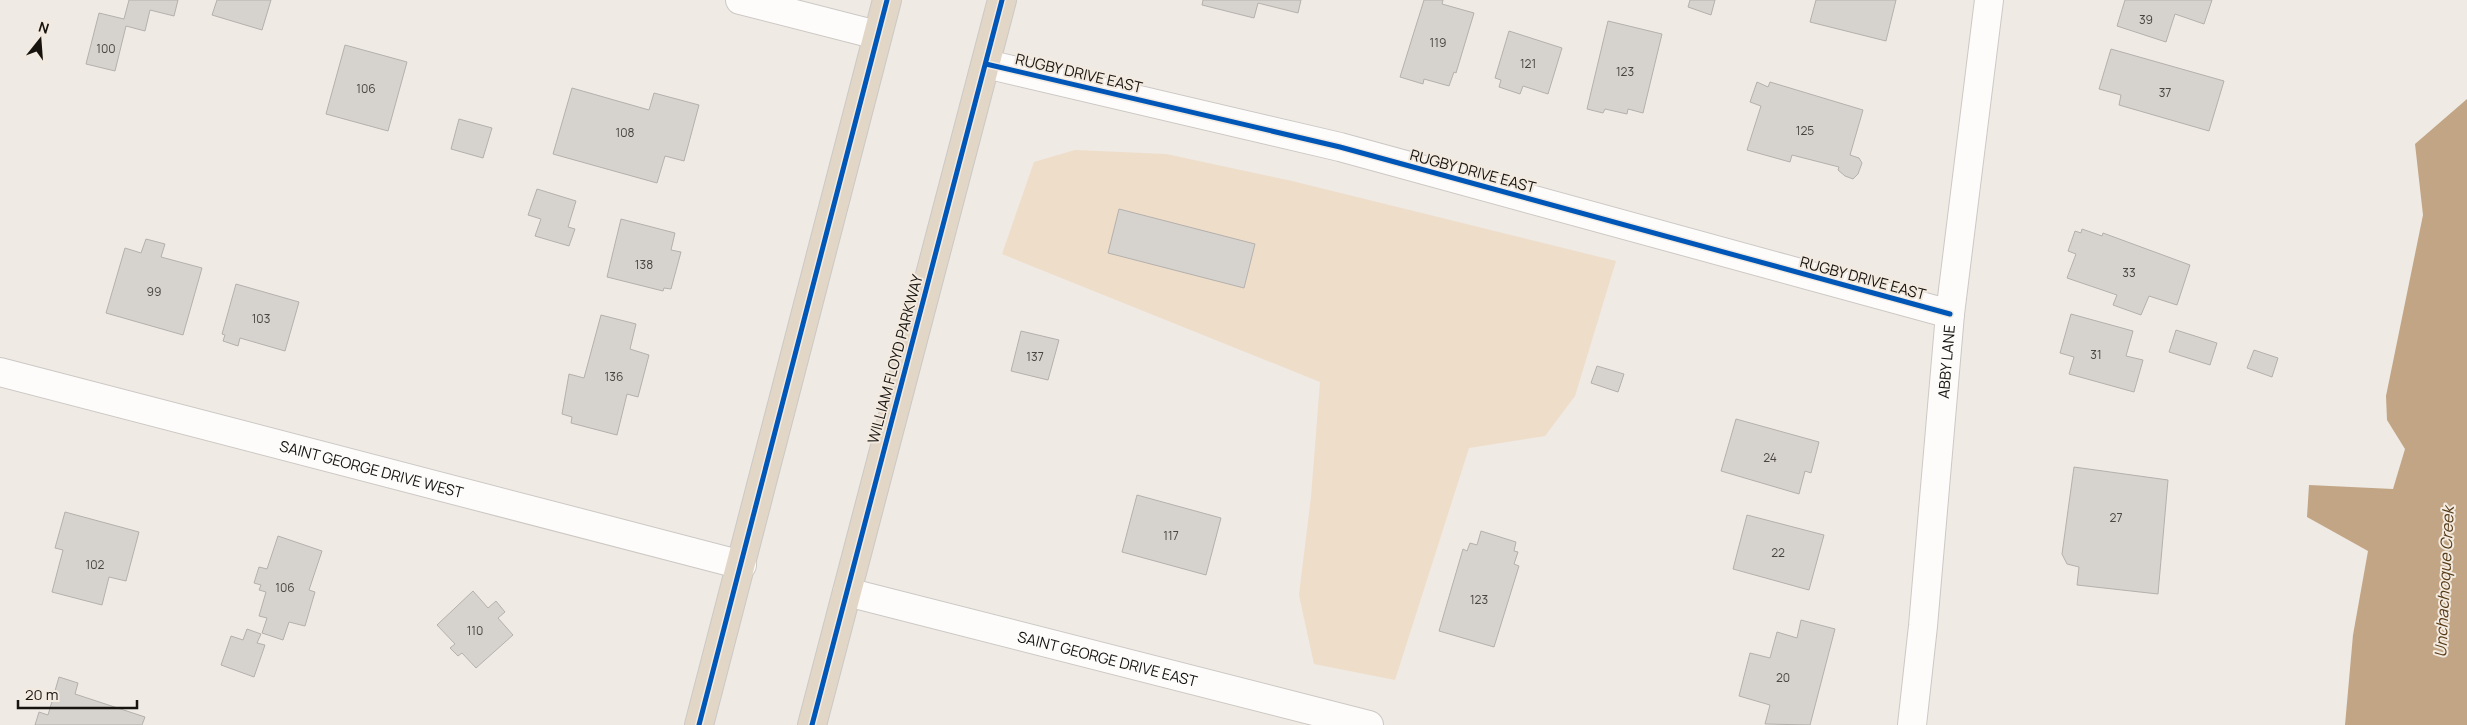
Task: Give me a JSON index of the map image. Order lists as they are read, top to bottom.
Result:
{
  "streets": {
    "highway": ["WILLIAM FLOYD PARKWAY"],
    "street": [
      "RUGBY DRIVE EAST",
      "ABBY LANE",
      "SAINT GEORGE DRIVE WEST",
      "SAINT GEORGE DRIVE EAST"
    ]
  },
  "crossings": [
    ["RUGBY DRIVE EAST", "WILLIAM FLOYD PARKWAY"],
    ["RUGBY DRIVE EAST", "ABBY LANE"],
    ["WILLIAM FLOYD PARKWAY", "SAINT GEORGE DRIVE EAST"]
  ],
  "water": ["Unchachoque Creek"],
  "house_numbers": [
    "39",
    "119",
    "100",
    "121",
    "123",
    "106",
    "37",
    "125",
    "108",
    "138",
    "33",
    "99",
    "103",
    "31",
    "137",
    "136",
    "24",
    "27",
    "117",
    "22",
    "102",
    "106",
    "123",
    "110",
    "20"
  ],
  "scale_bar": "20 m",
  "north": "top"
}
